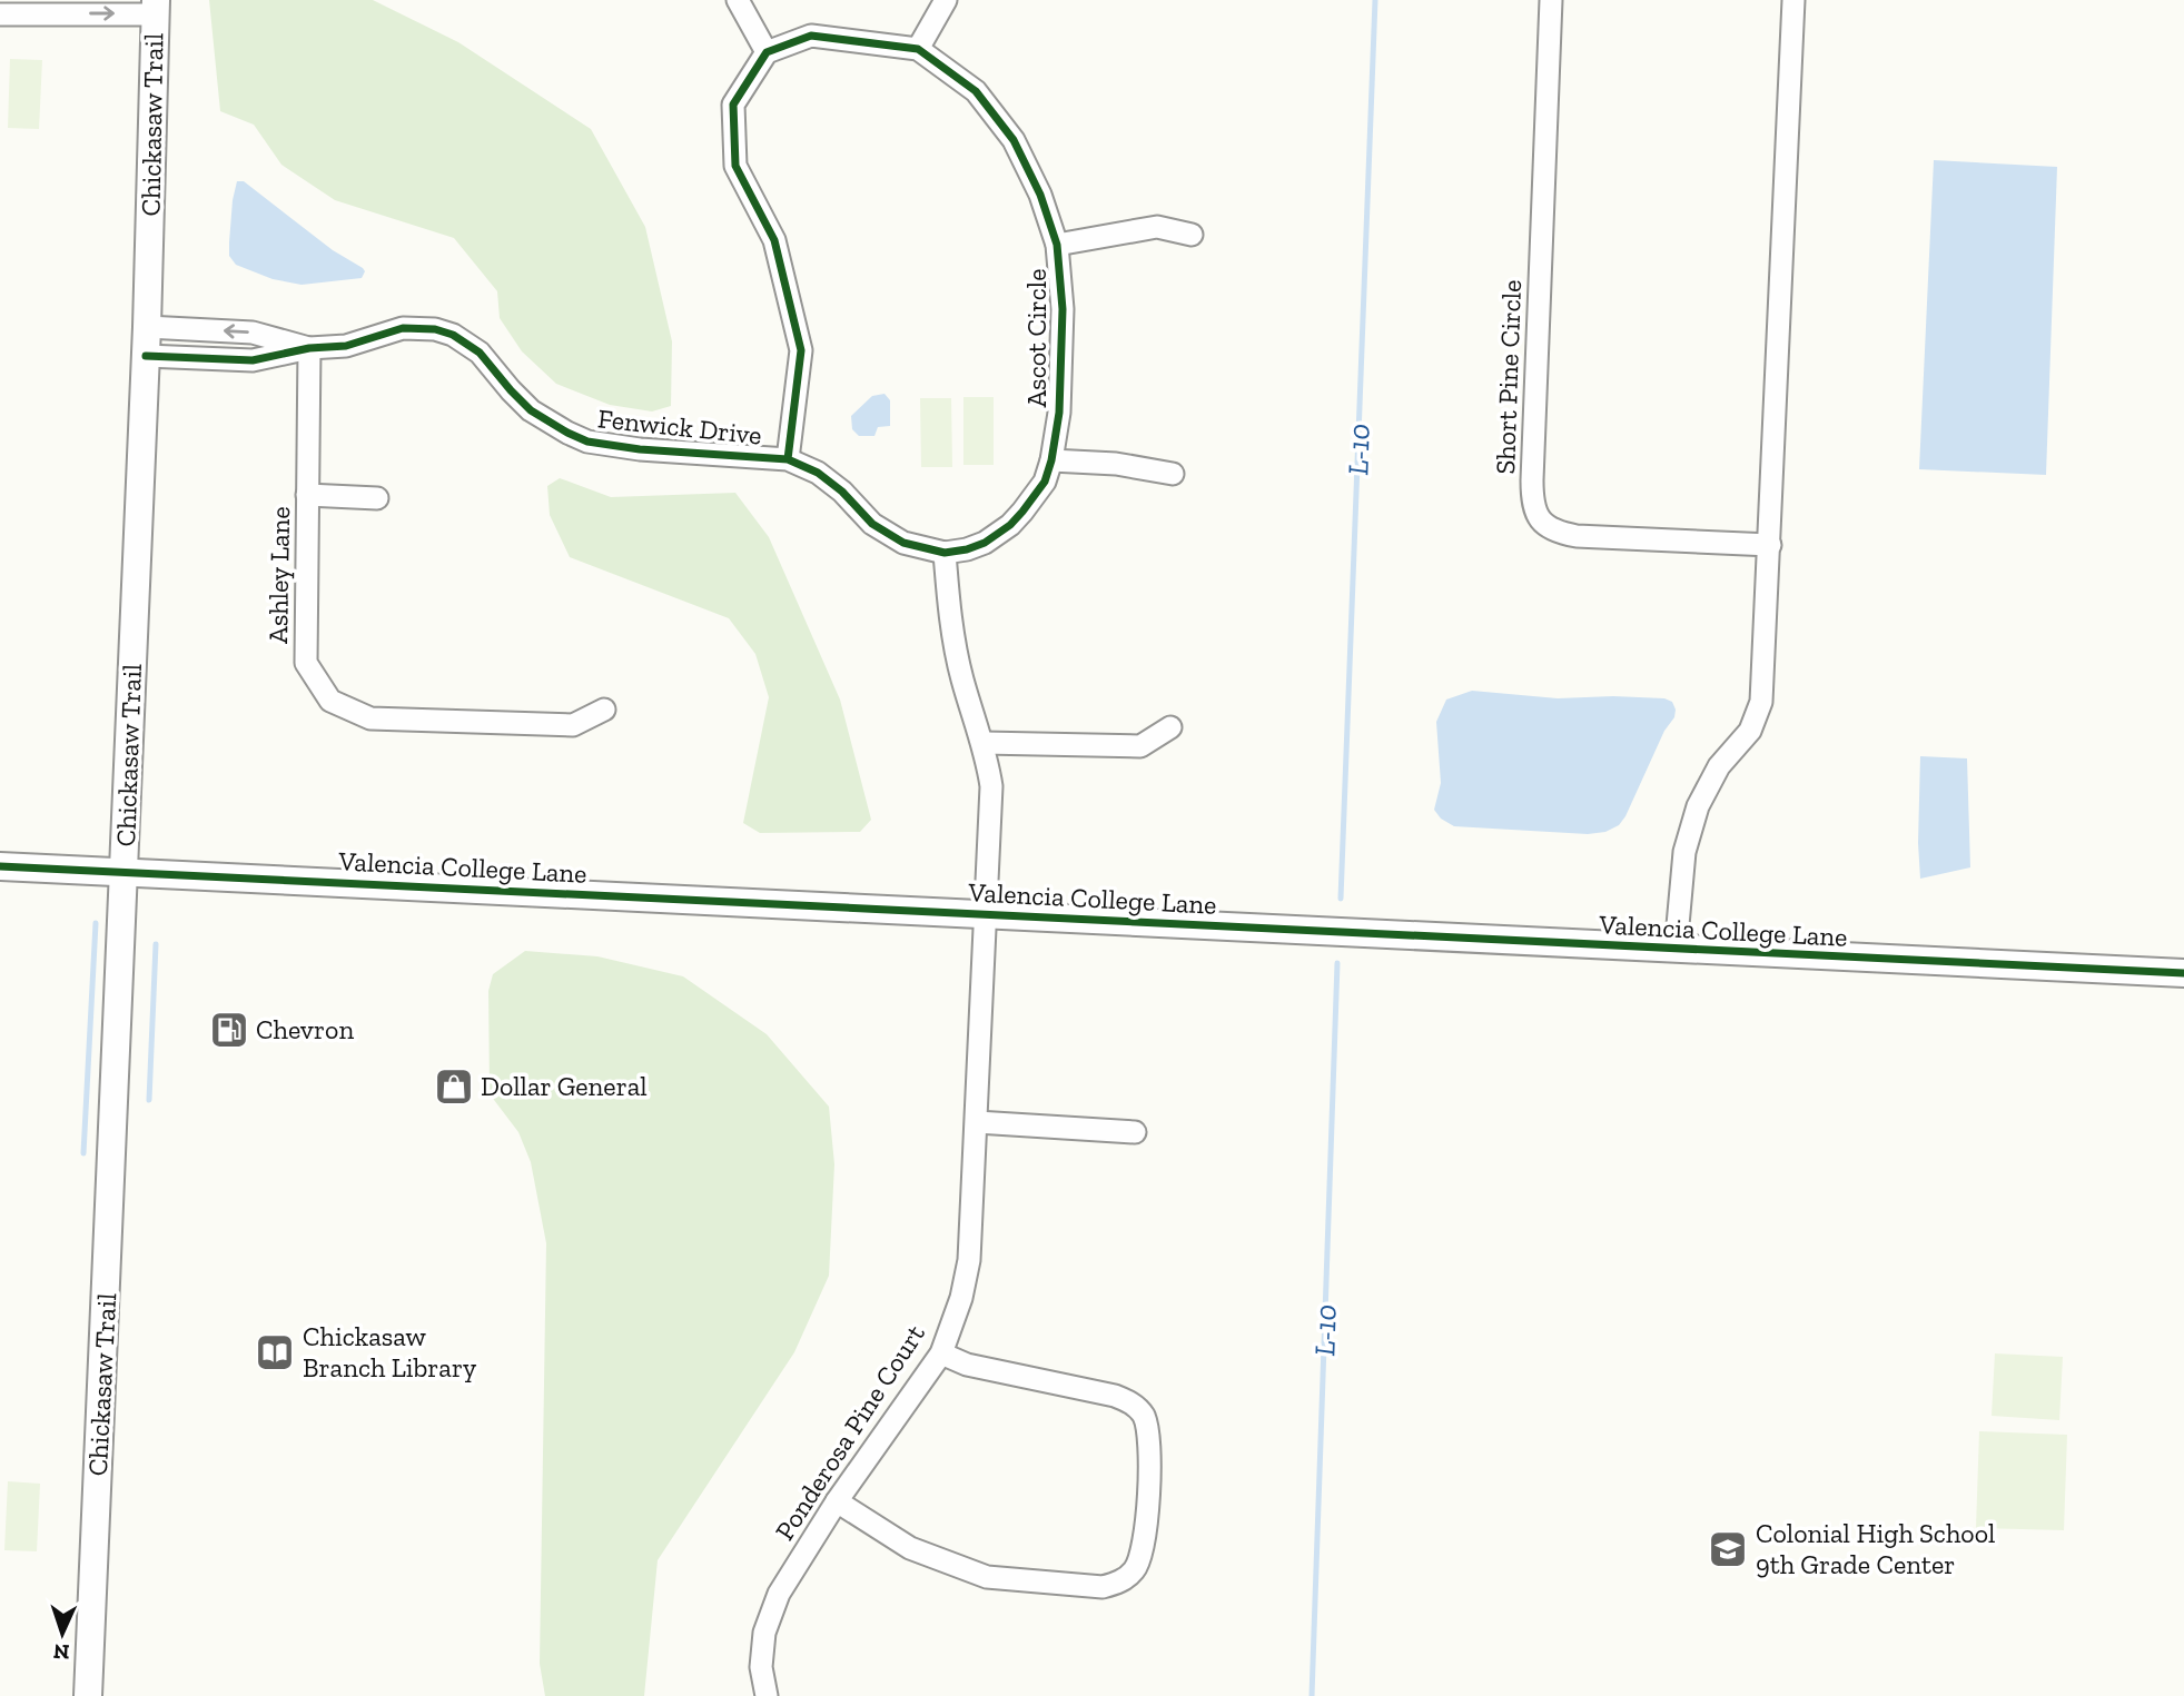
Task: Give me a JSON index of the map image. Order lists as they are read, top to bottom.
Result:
{
  "streets": {
    "street": [
      "Chickasaw Trail",
      "Ascot Circle",
      "Short Pine Circle",
      "Fenwick Drive",
      "Ashley Lane",
      "Valencia College Lane",
      "Ponderosa Pine Court"
    ]
  },
  "crossings": [
    ["Chickasaw Trail", "Fenwick Drive"],
    ["Chickasaw Trail", "Valencia College Lane"],
    ["Ascot Circle", "Fenwick Drive"],
    ["Fenwick Drive", "Ashley Lane"],
    ["Valencia College Lane", "Ponderosa Pine Court"]
  ],
  "water": ["L-10"],
  "places": {
    "fuel station": ["Chevron"],
    "shop": ["Dollar General"],
    "library": ["Chickasaw Branch Library"],
    "school or university": ["Colonial High School 9th Grade Center"]
  },
  "north": "bottom"
}
